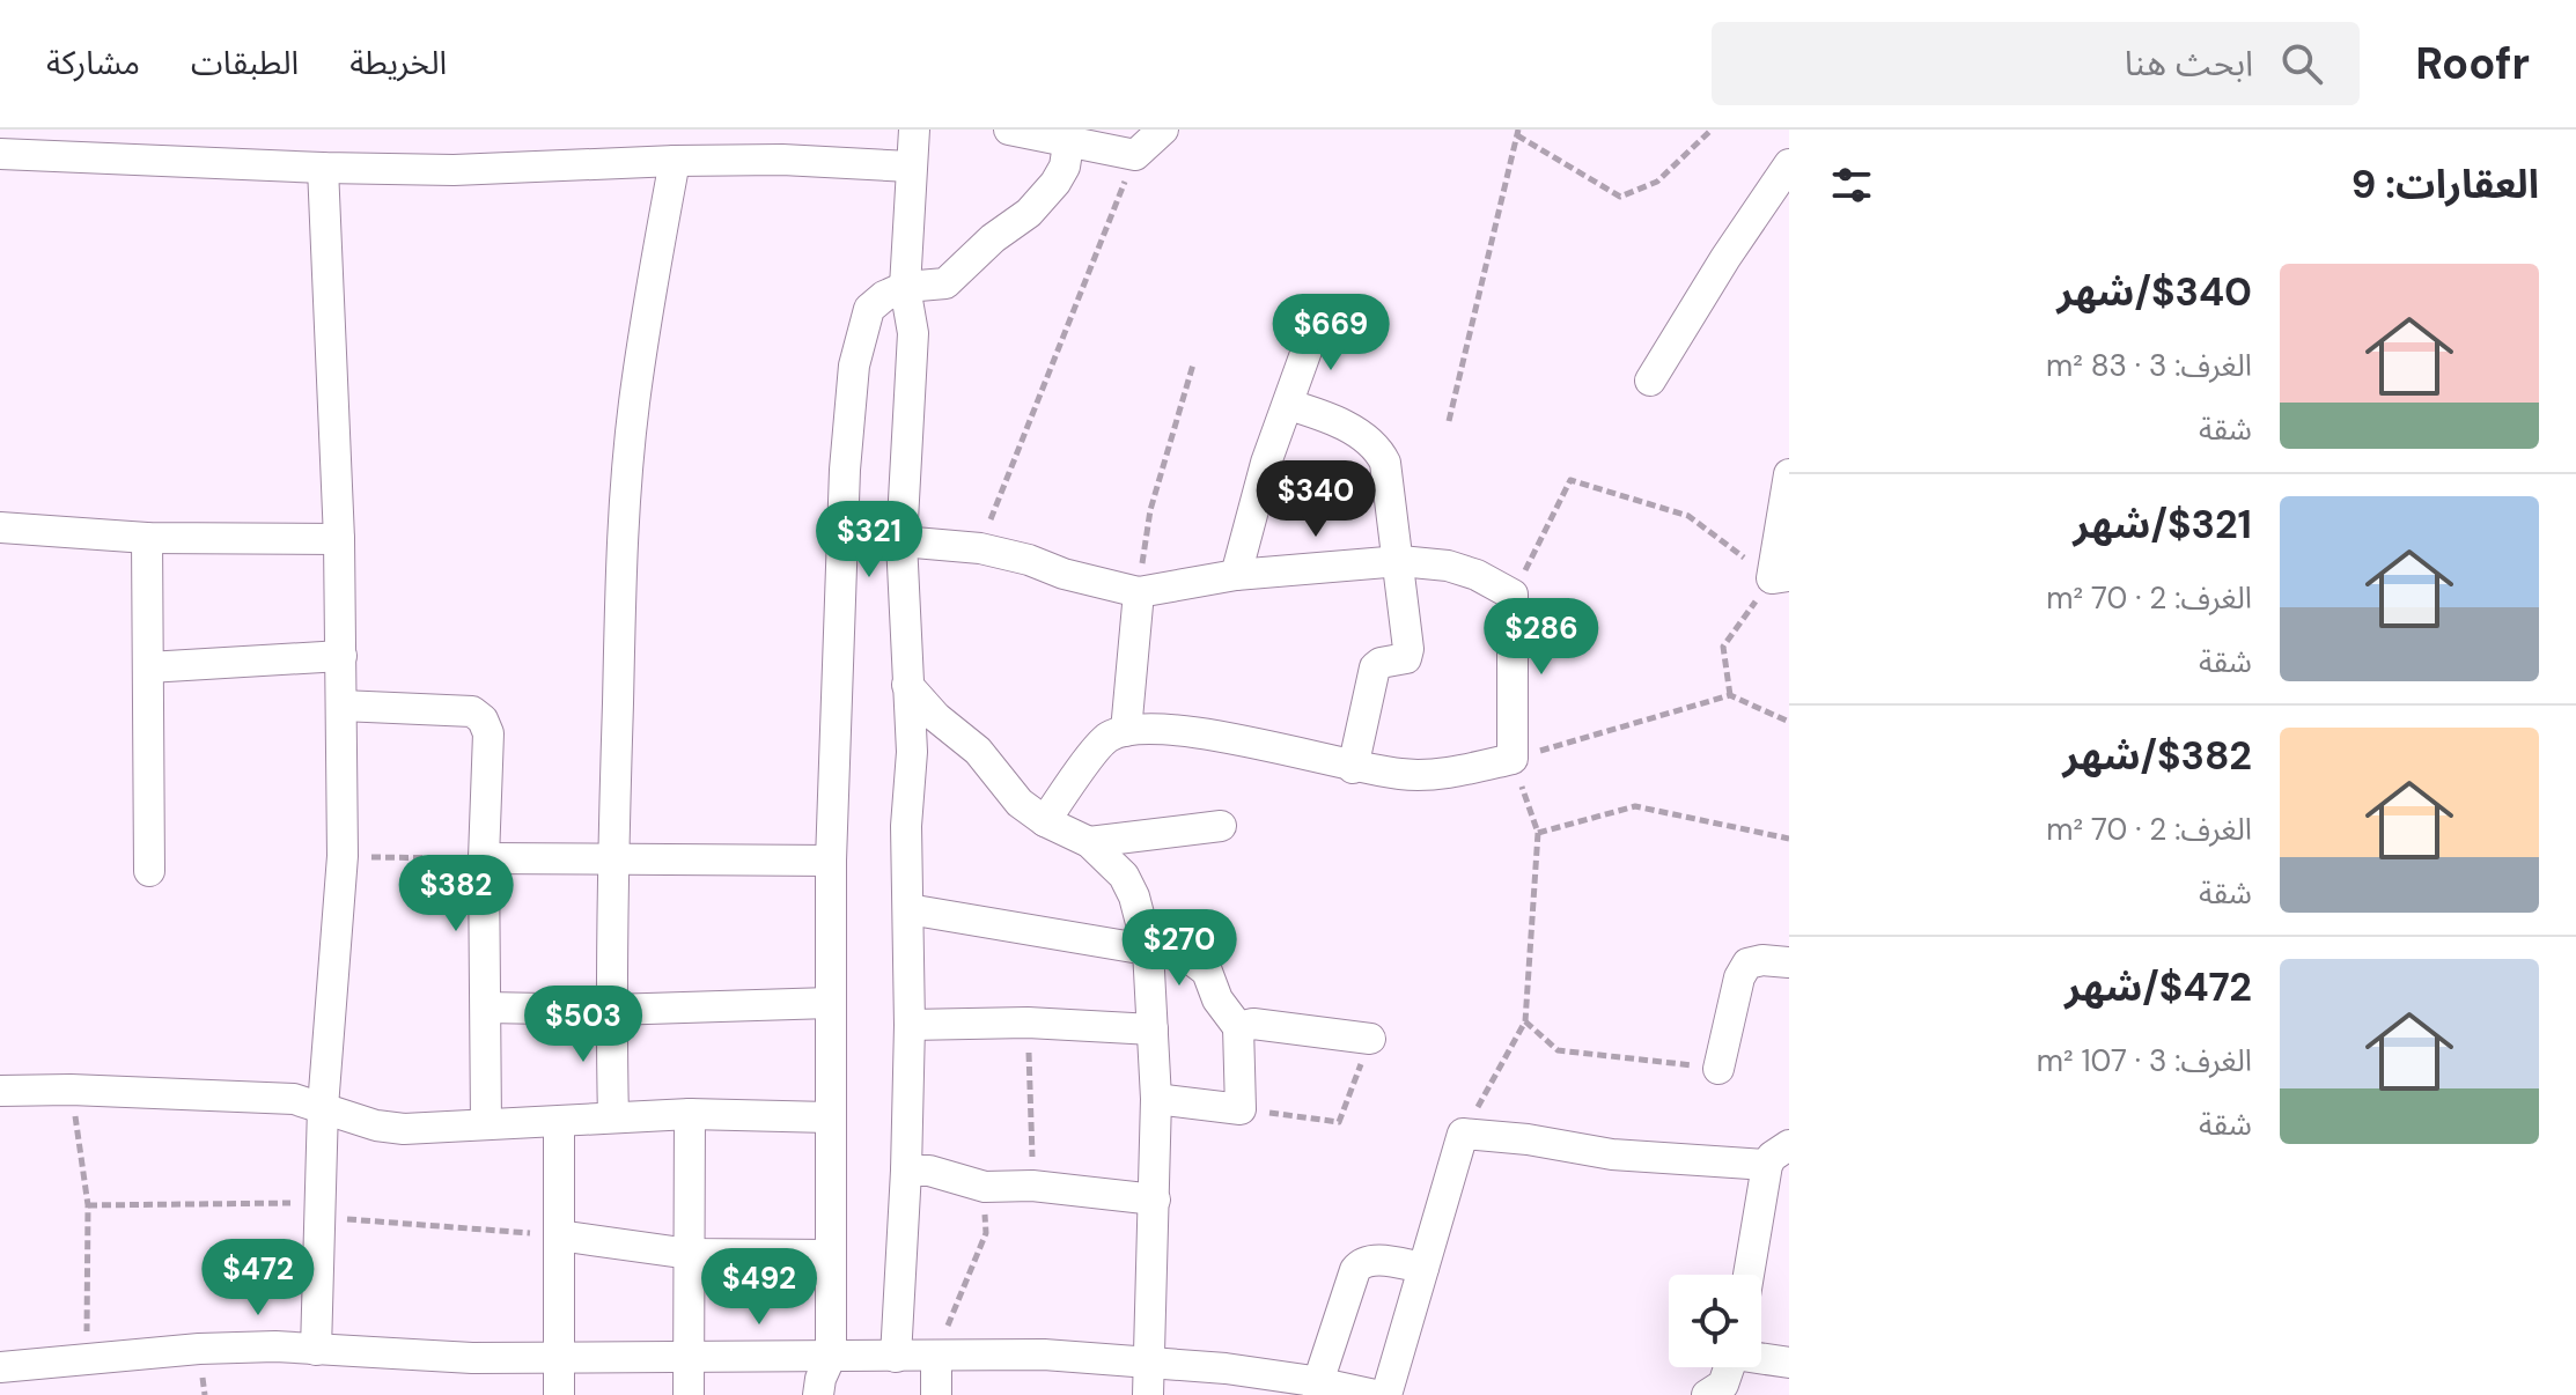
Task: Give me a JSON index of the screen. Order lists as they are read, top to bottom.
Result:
{
  "page": {
    "header": "Roofr",
    "search": "ابحث هنا",
    "nav": ["الخريطة", "الطبقات", "مشاركة"],
    "heading": "العقارات: 9",
    "list": [
      {
        "name": "$340/شهر",
        "note": "الغرف: 3 · 83 m² · شقة"
      },
      {
        "name": "$321/شهر",
        "note": "الغرف: 2 · 70 m² · شقة"
      },
      {
        "name": "$382/شهر",
        "note": "الغرف: 2 · 70 m² · شقة"
      },
      {
        "name": "$472/شهر",
        "note": "الغرف: 3 · 107 m² · شقة"
      }
    ],
    "price": [
      "$669",
      "$340",
      "$321",
      "$286",
      "$382",
      "$270",
      "$503",
      "$472",
      "$492"
    ]
  }
}
